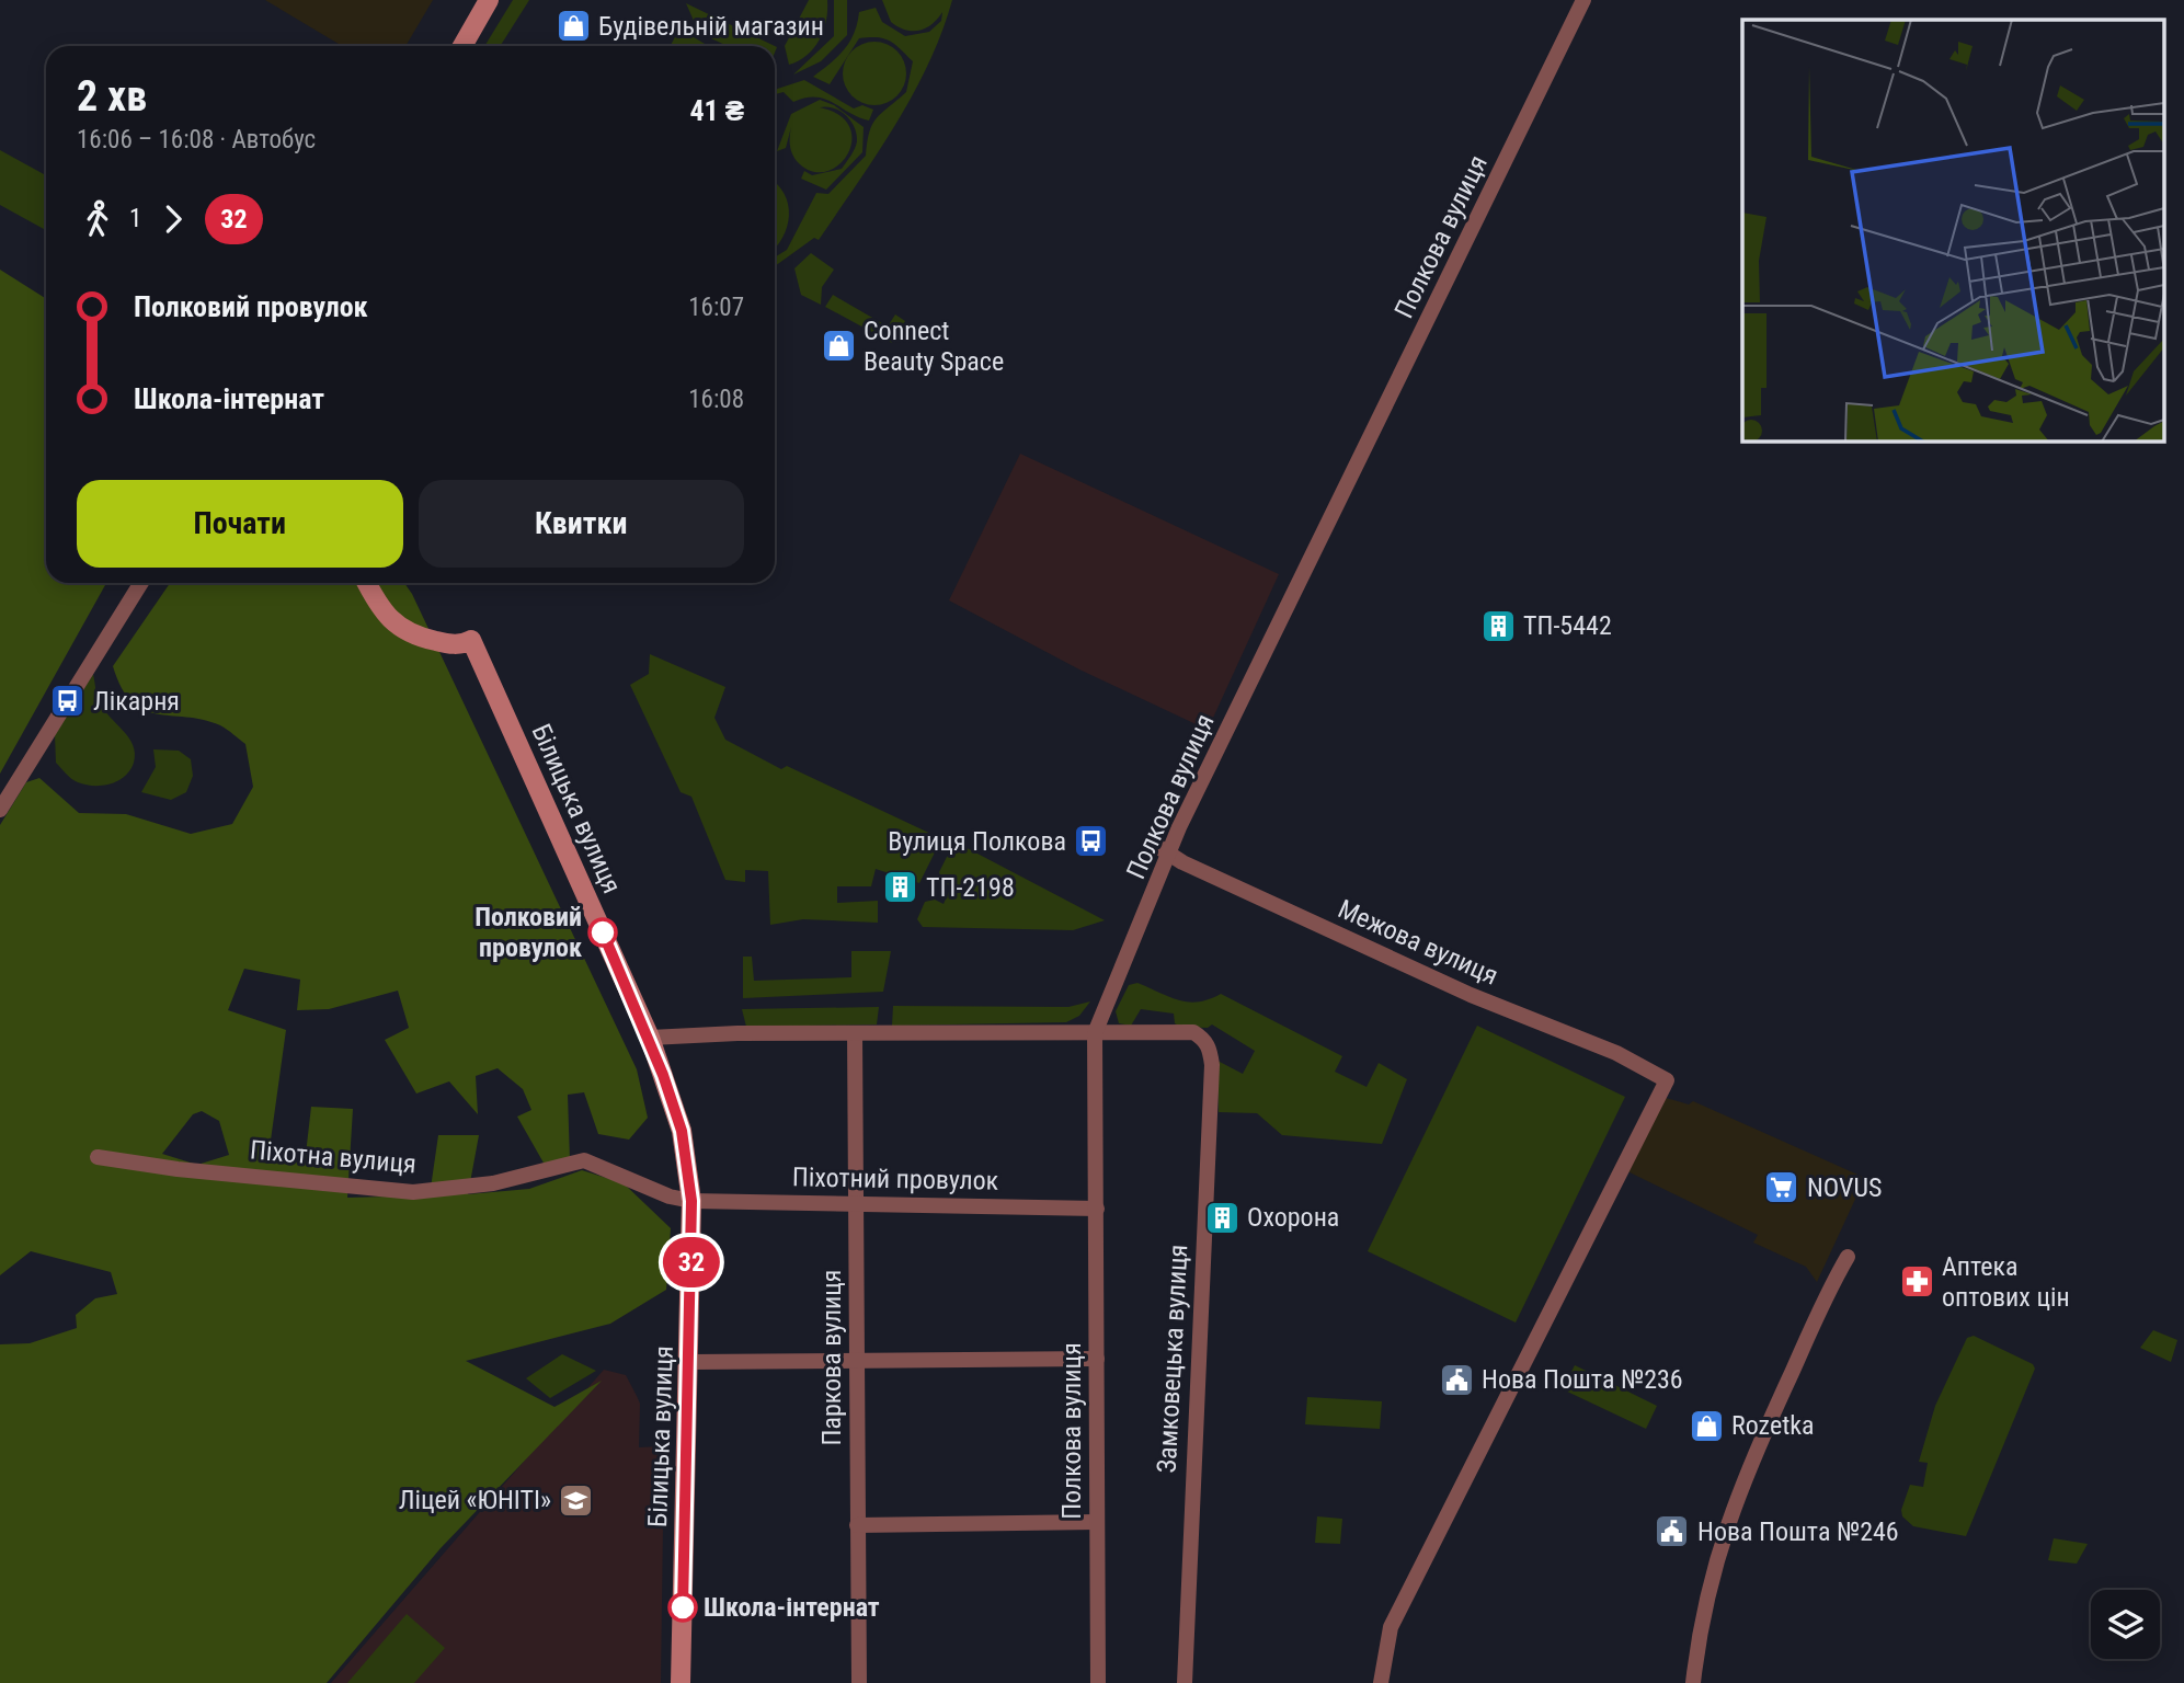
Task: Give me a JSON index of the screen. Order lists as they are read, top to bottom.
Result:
{
  "streets": {
    "main road": ["Білицька вулиця"],
    "street": [
      "Полкова вулиця",
      "Межова вулиця",
      "Піхотна вулиця",
      "Піхотний провулок",
      "Паркова вулиця",
      "Замковецька вулиця"
    ]
  },
  "crossings": [
    ["Полкова вулиця", "Межова вулиця"],
    ["Полкова вулиця", "Піхотний провулок"],
    ["Полкова вулиця", "Замковецька вулиця"],
    ["Білицька вулиця", "Піхотна вулиця"],
    ["Білицька вулиця", "Піхотний провулок"],
    ["Піхотна вулиця", "Піхотний провулок"],
    ["Піхотний провулок", "Паркова вулиця"]
  ],
  "places": {
    "shop": ["Будівельній магазин", "Connect Beauty Space", "Rozetka"],
    "building": ["ТП-5442", "ТП-2198", "Охорона"],
    "bus stop": ["Лікарня", "Вулиця Полкова"],
    "other": ["Полковий провулок", "Школа-інтернат"],
    "supermarket": ["NOVUS"],
    "pharmacy": ["Аптека оптових цін"],
    "public building": ["Нова Пошта №236", "Нова Пошта №246"],
    "school or university": ["Ліцей «ЮНІТІ»"]
  },
  "lines": ["bus line 32"],
  "page": {
    "on_map": "32",
    "heading": ["2 хв", "16:06 – 16:08 · Автобус", "41 ₴"],
    "legs": ["1", "32"],
    "list": [
      {
        "name": "Полковий провулок",
        "value": "16:07"
      },
      {
        "name": "Школа-інтернат",
        "value": "16:08"
      }
    ],
    "buttons": ["Почати", "Квитки"]
  }
}
